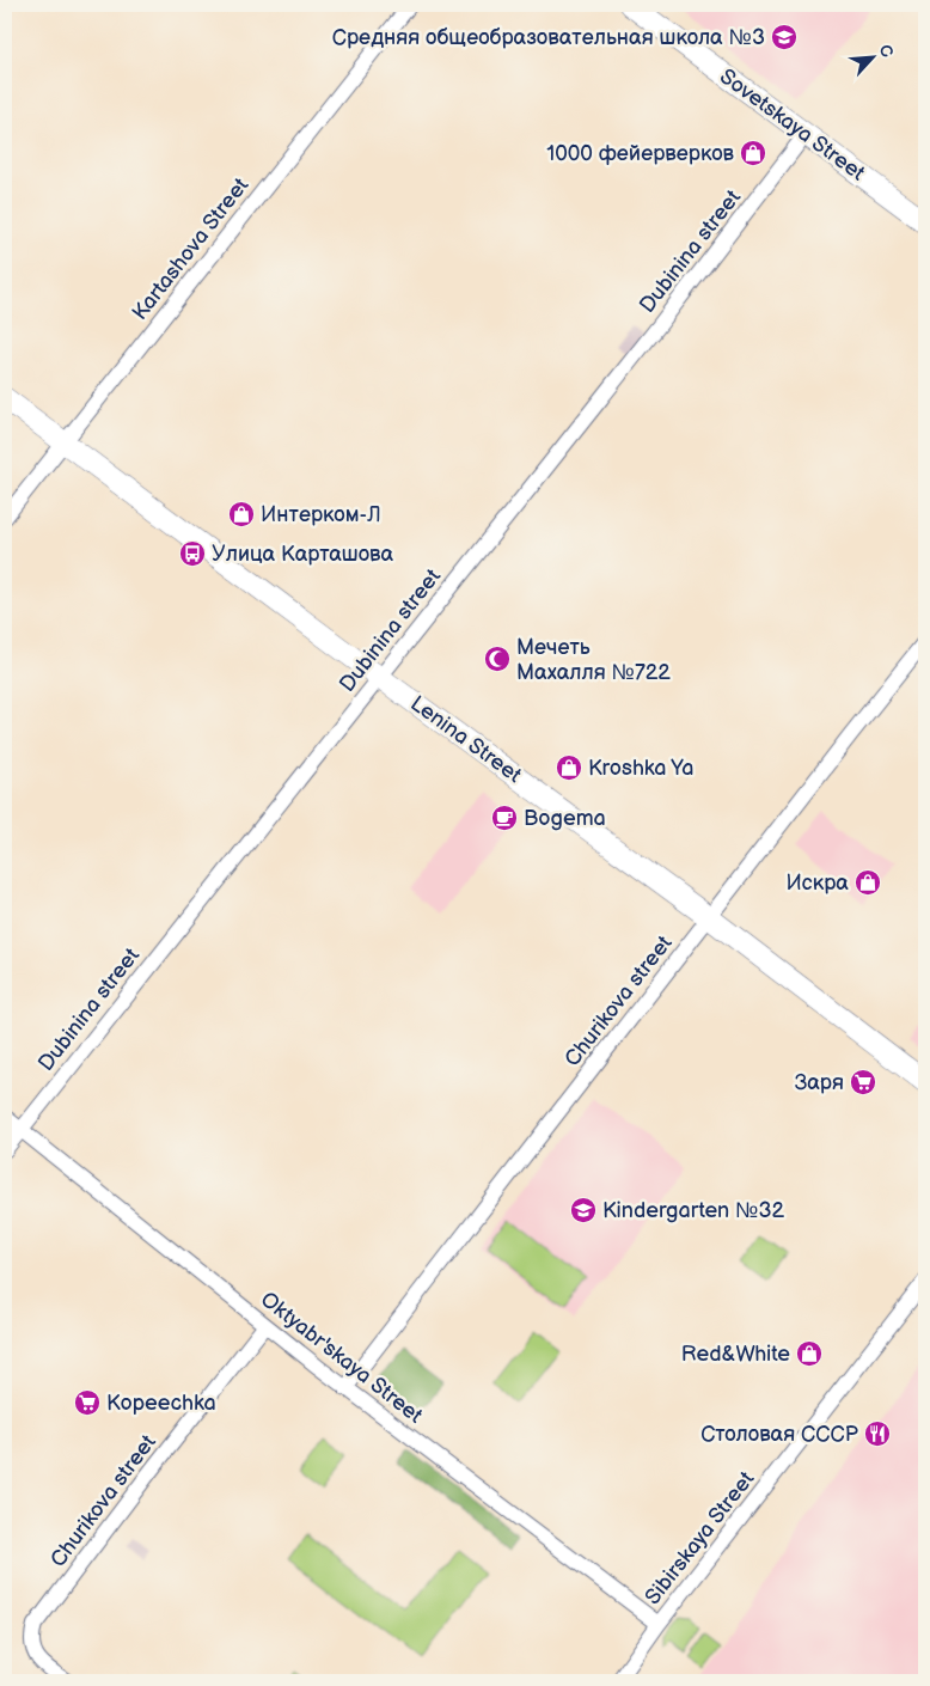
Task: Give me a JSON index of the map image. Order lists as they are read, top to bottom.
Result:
{
  "streets": {
    "street": [
      "Sovetskaya Street",
      "Kartashova Street",
      "Dubinina street",
      "Lenina Street",
      "Churikova street",
      "Oktyabr'skaya Street",
      "Sibirskaya Street"
    ]
  },
  "crossings": [
    ["Sovetskaya Street", "Dubinina street"],
    ["Kartashova Street", "Lenina Street"],
    ["Dubinina street", "Lenina Street"],
    ["Dubinina street", "Oktyabr'skaya Street"],
    ["Lenina Street", "Churikova street"],
    ["Churikova street", "Oktyabr'skaya Street"],
    ["Oktyabr'skaya Street", "Sibirskaya Street"]
  ],
  "places": {
    "school or university": ["Средняя общеобразовательная школа №3", "Kindergarten №32"],
    "shop": [
      "1000 фейерверков",
      "Интерком-Л",
      "Kroshka Ya",
      "Искра",
      "Red&White"
    ],
    "bus stop": ["Улица Карташова"],
    "mosque": ["Мечеть Махалля №722"],
    "cafe": ["Bogema"],
    "supermarket": ["Заря", "Kopeechka"],
    "restaurant": ["Столовая СССР"]
  },
  "north": "top right"
}
